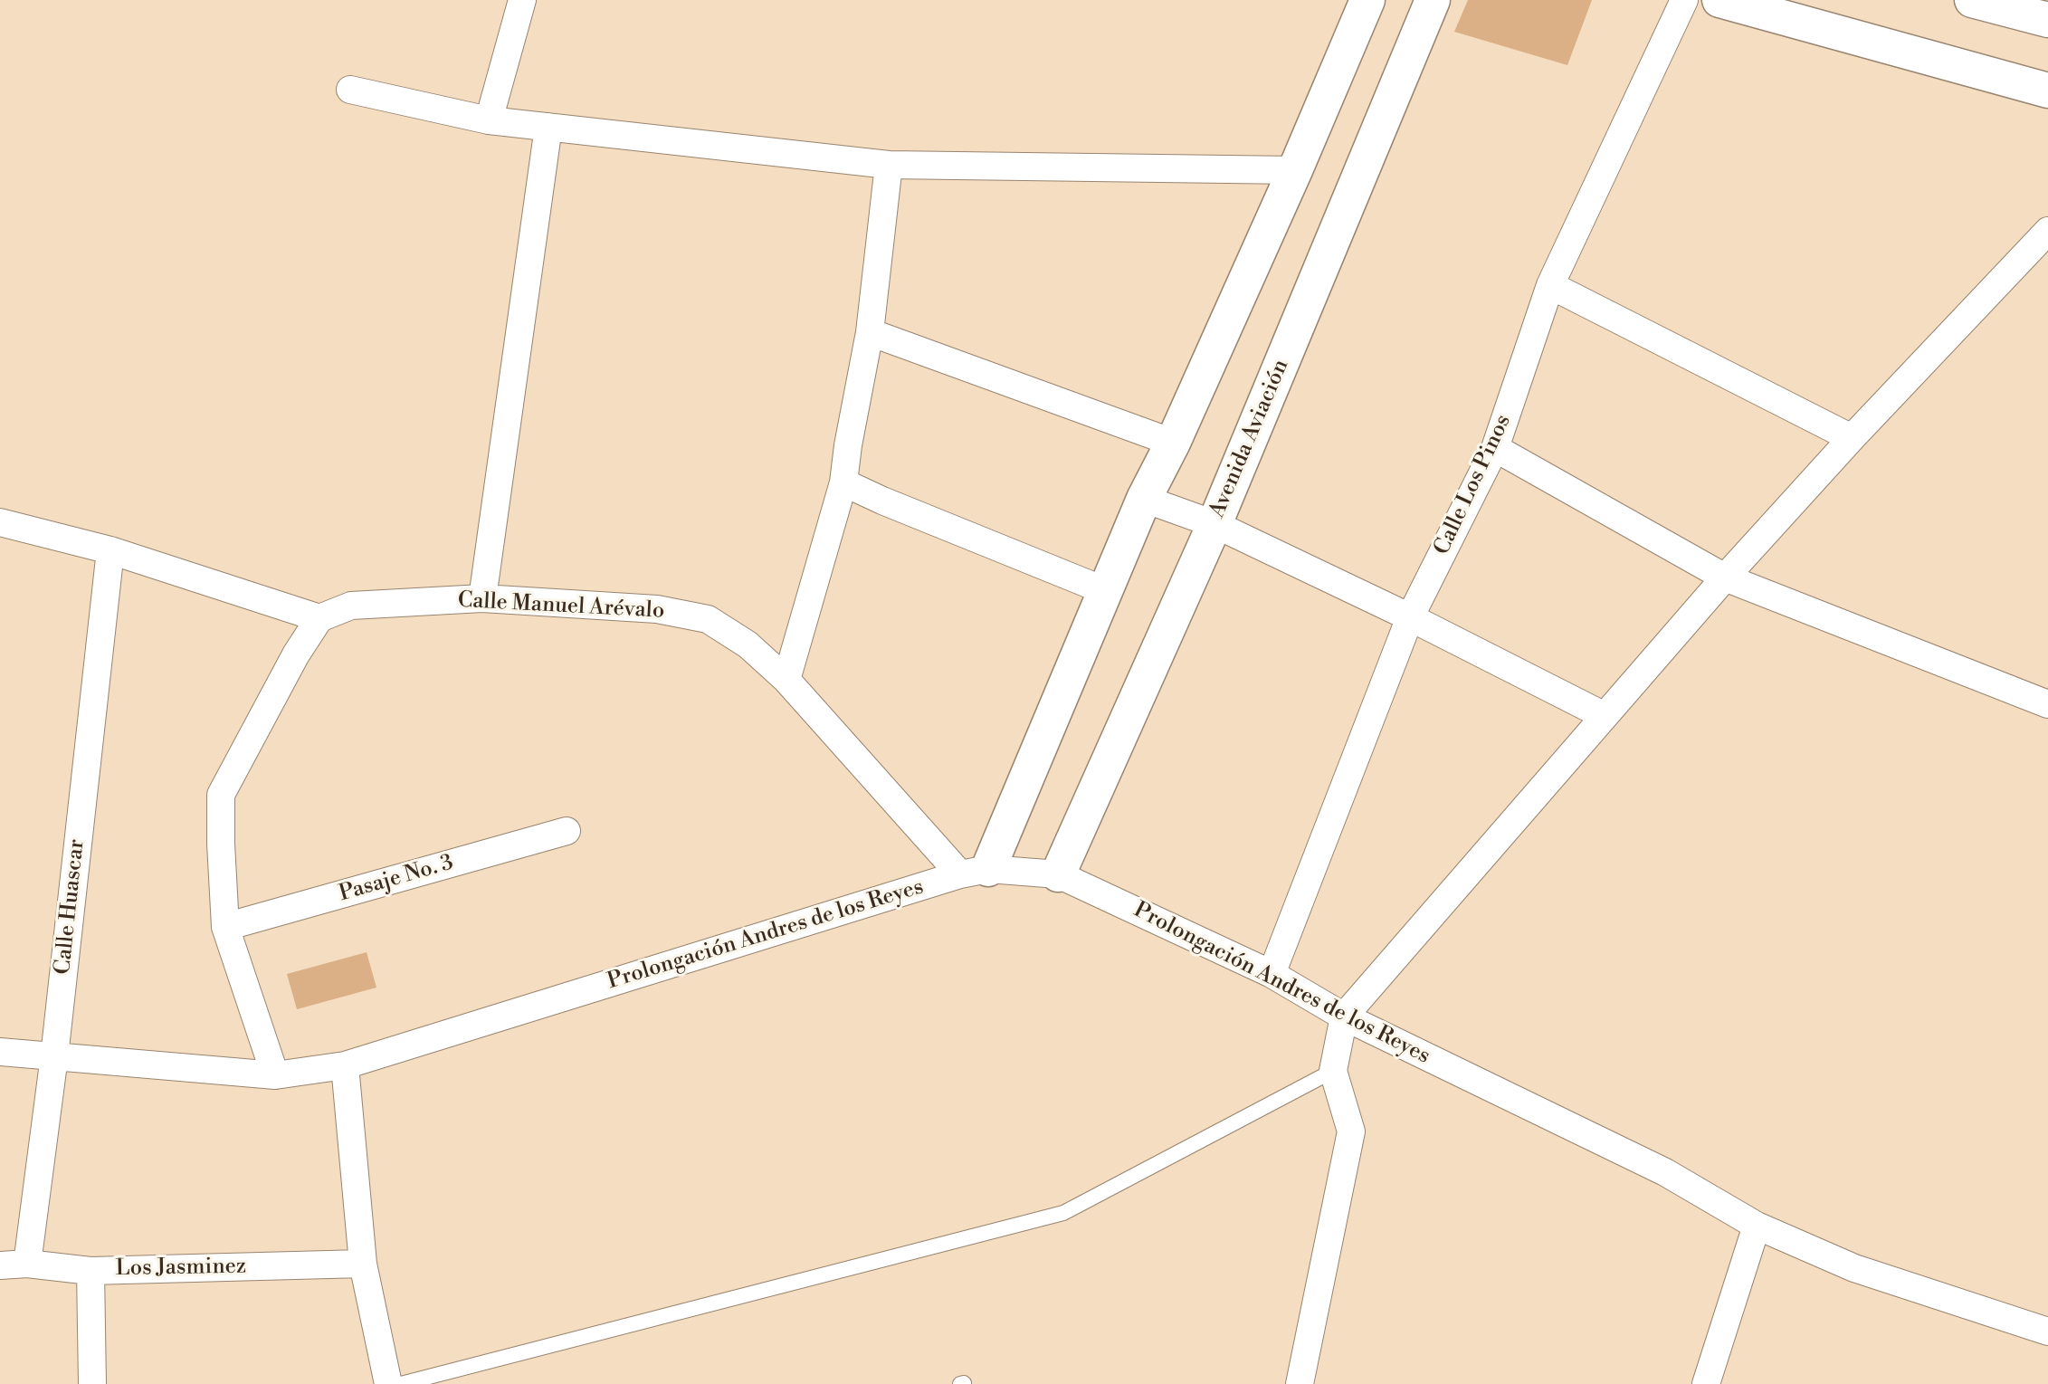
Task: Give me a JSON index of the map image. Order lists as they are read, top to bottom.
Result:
{
  "streets": {
    "street": [
      "Avenida Aviación",
      "Calle Los Pinos",
      "Calle Manuel Arévalo",
      "Pasaje No. 3",
      "Calle Huascar",
      "Prolongación Andres de los Reyes",
      "Los Jasminez"
    ]
  },
  "crossings": [
    ["Avenida Aviación", "Prolongación Andres de los Reyes"],
    ["Calle Los Pinos", "Prolongación Andres de los Reyes"],
    ["Calle Manuel Arévalo", "Prolongación Andres de los Reyes"],
    ["Calle Huascar", "Prolongación Andres de los Reyes"],
    ["Calle Huascar", "Los Jasminez"]
  ]
}
